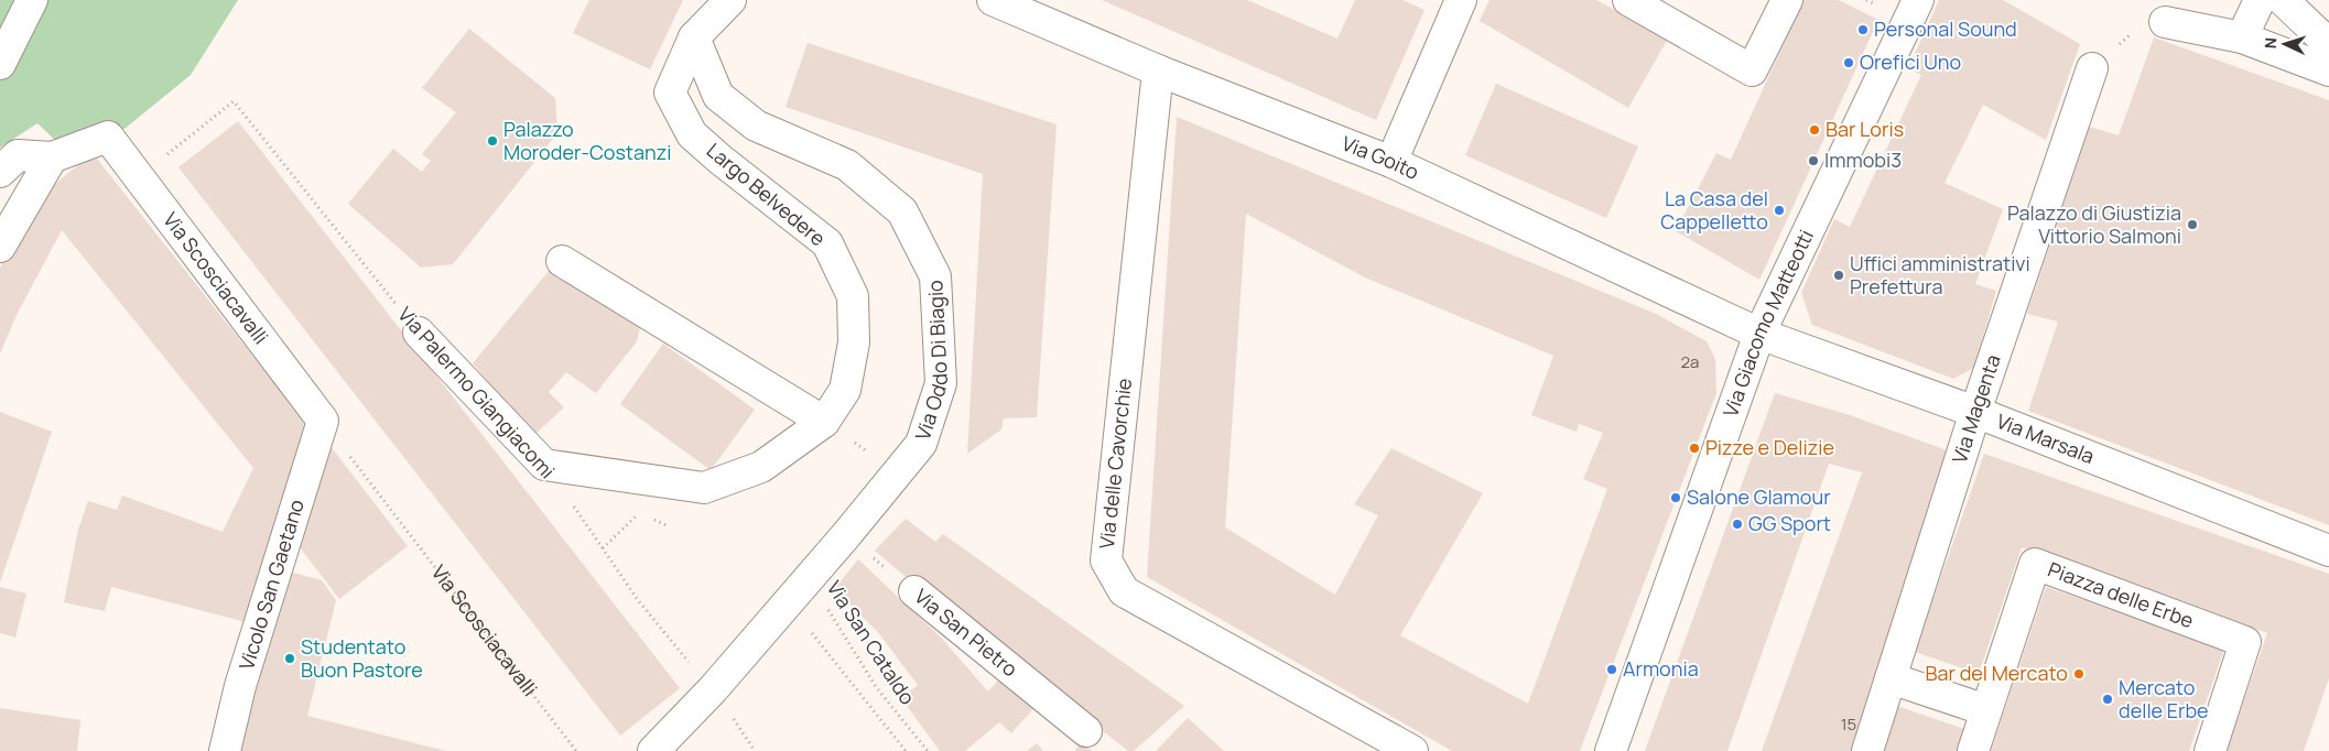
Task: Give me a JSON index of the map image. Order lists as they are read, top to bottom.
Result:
{
  "streets": {
    "street": [
      "Via Goito",
      "Largo Belvedere",
      "Via Scosciacavalli",
      "Via Giacomo Matteotti",
      "Via Oddo Di Biagio",
      "Via Palermo Giangiacomi",
      "Via Magenta",
      "Via Marsala",
      "Via delle Cavorchie",
      "Vicolo San Gaetano",
      "Piazza delle Erbe",
      "Via San Pietro"
    ],
    "path": ["Via San Cataldo"]
  },
  "crossings": [
    ["Via Goito", "Via Giacomo Matteotti"],
    ["Via Goito", "Via Marsala"],
    ["Via Goito", "Via delle Cavorchie"],
    ["Largo Belvedere", "Via Oddo Di Biagio"],
    ["Largo Belvedere", "Via Palermo Giangiacomi"],
    ["Via Scosciacavalli", "Via Palermo Giangiacomi"],
    ["Via Scosciacavalli", "Vicolo San Gaetano"],
    ["Via Giacomo Matteotti", "Via Marsala"],
    ["Via Oddo Di Biagio", "Via Palermo Giangiacomi"],
    ["Via Oddo Di Biagio", "Via San Pietro"],
    ["Via Oddo Di Biagio", "Via San Cataldo"],
    ["Via Magenta", "Via Marsala"]
  ],
  "places": [
    "Personal Sound",
    "Orefici Uno",
    "Bar Loris",
    "Palazzo Moroder-Costanzi",
    "Immobi3",
    "La Casa del Cappelletto",
    "Palazzo di Giustizia Vittorio Salmoni",
    "Uffici amministrativi Prefettura",
    "Pizze e Delizie",
    "Salone Glamour",
    "GG Sport",
    "Studentato Buon Pastore",
    "Armonia",
    "Bar del Mercato",
    "Mercato delle Erbe"
  ],
  "house_numbers": ["2a", "15"],
  "north": "left"
}
